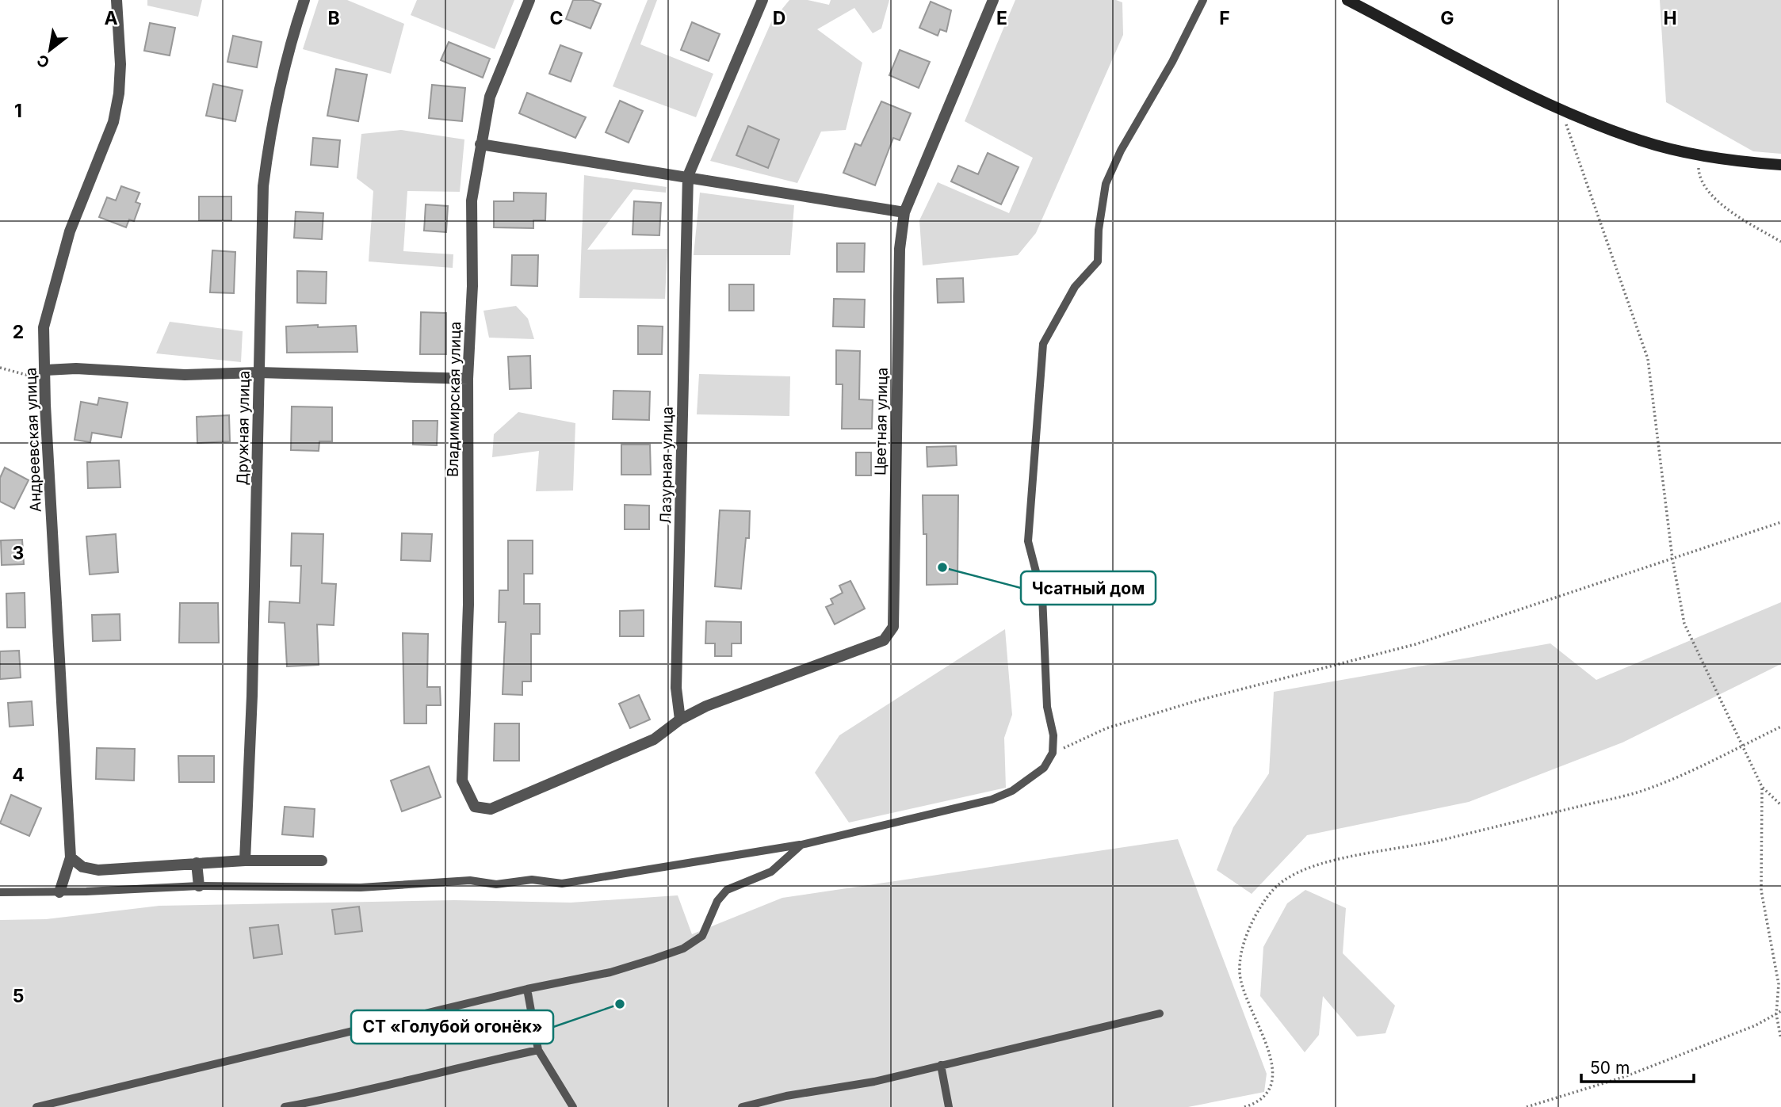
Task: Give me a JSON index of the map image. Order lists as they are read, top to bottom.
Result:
{
  "streets": {
    "street": [
      "Владимирская улица",
      "Цветная улица",
      "Дружная улица",
      "Андреевская улица",
      "Лазурная улица"
    ]
  },
  "crossings": [
    ["Владимирская улица", "Цветная улица"],
    ["Владимирская улица", "Лазурная улица"],
    ["Цветная улица", "Лазурная улица"]
  ],
  "places": ["Чсатный дом", "СТ «Голубой огонёк»"],
  "scale_bar": "50 m",
  "north": "bottom left",
  "grid": {
    "columns": [
      "A",
      "B",
      "C",
      "D",
      "E",
      "F",
      "G",
      "H"
    ],
    "rows": [
      "1",
      "2",
      "3",
      "4",
      "5"
    ]
  }
}
